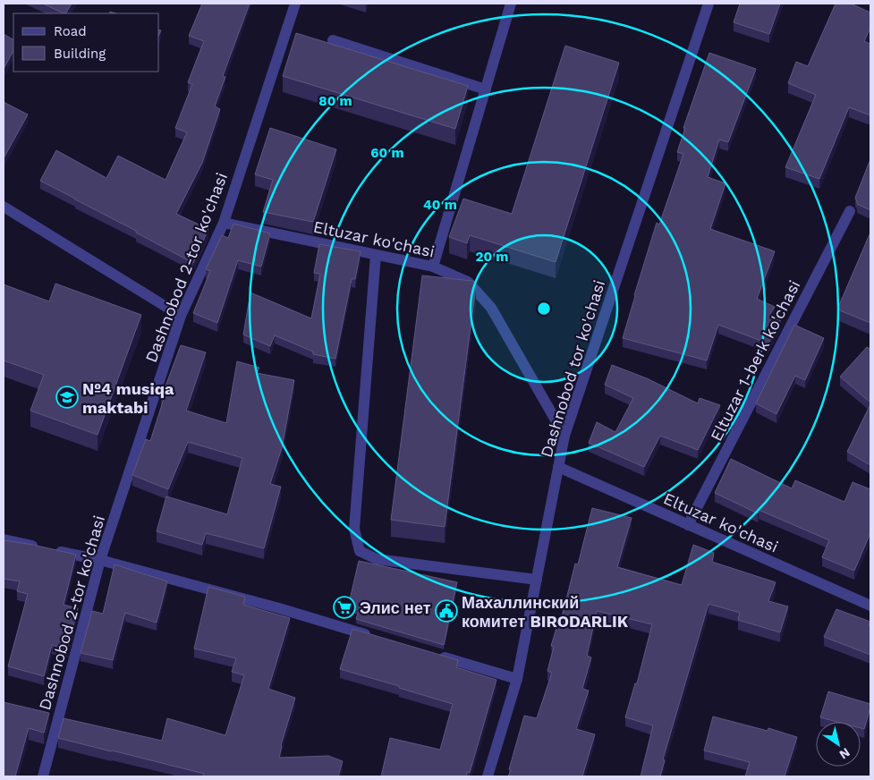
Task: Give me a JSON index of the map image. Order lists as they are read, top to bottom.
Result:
{
  "streets": {
    "street": [
      "Eltuzar ko'chasi",
      "Dashnobod 2-tor ko'chasi",
      "Eltuzar 1-berk ko'chasi",
      "Dashnobod tor ko'chasi"
    ]
  },
  "crossings": [
    ["Eltuzar ko'chasi", "Dashnobod 2-tor ko'chasi"],
    ["Eltuzar ko'chasi", "Eltuzar 1-berk ko'chasi"],
    ["Eltuzar ko'chasi", "Dashnobod tor ko'chasi"]
  ],
  "places": {
    "school or university": ["№4 musiqa maktabi"],
    "supermarket": ["Элис нет"],
    "public building": ["Махаллинский комитет BIRODARLIK"]
  },
  "legend": ["Road", "Building"],
  "north": "bottom right",
  "rings": [
    "80 m",
    "60 m",
    "40 m",
    "20 m"
  ]
}
